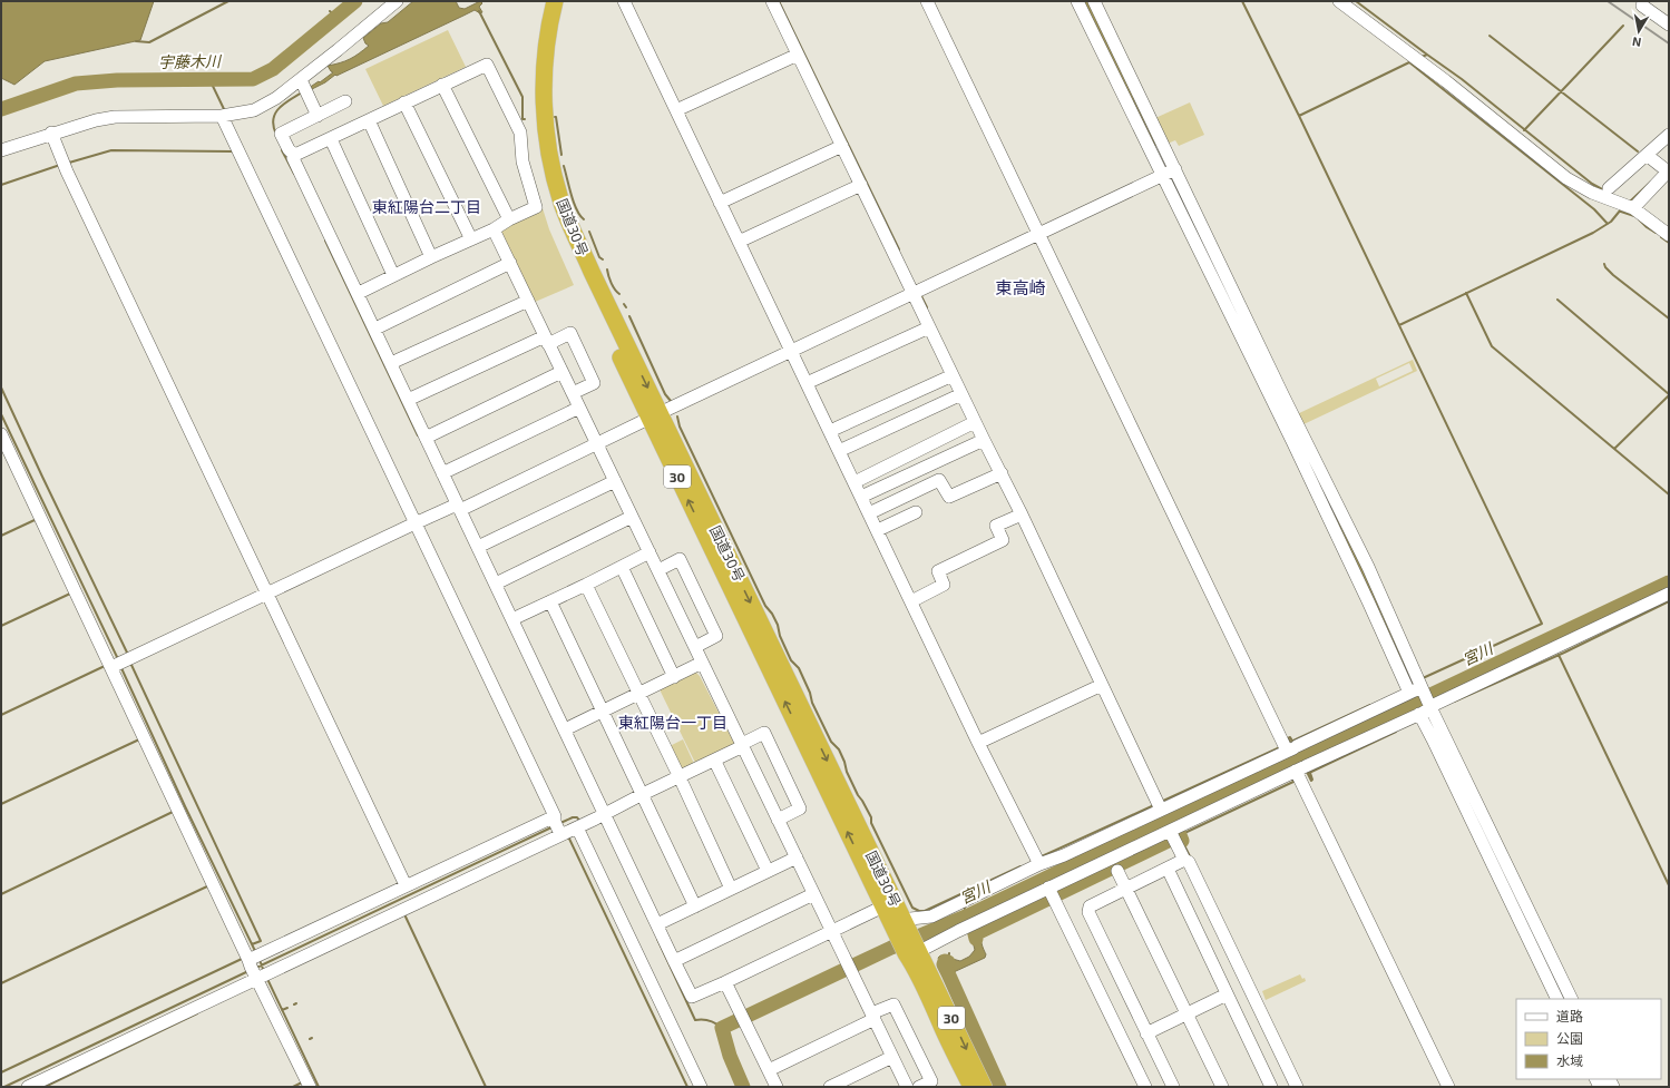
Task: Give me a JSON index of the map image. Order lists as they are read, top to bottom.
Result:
{
  "streets": {
    "highway": ["国道30号", "30"]
  },
  "districts": ["東紅陽台二丁目", "東高崎", "東紅陽台一丁目"],
  "water": ["宇藤木川", "宮川"],
  "legend": ["道路", "公園", "水域"],
  "north": "bottom"
}
